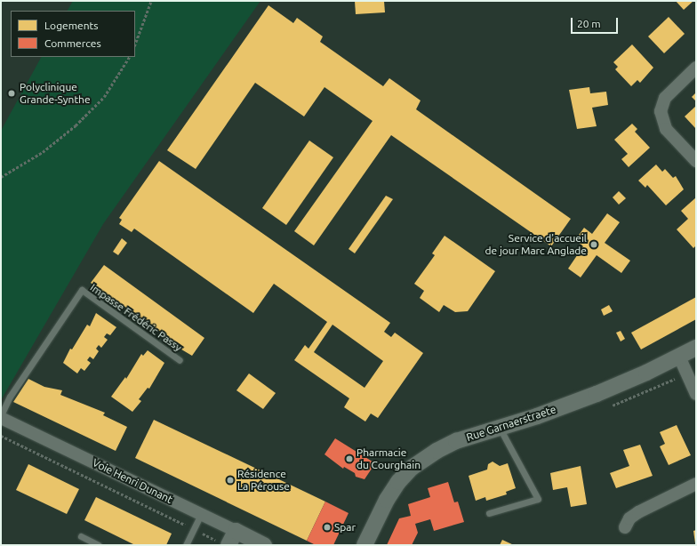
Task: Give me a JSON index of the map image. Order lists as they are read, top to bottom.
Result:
{
  "streets": {
    "street": ["Rue Garnaerstraete", "Voie Henri Dunant"],
    "lane": ["Impasse Frédéric Passy"]
  },
  "crossings": [
    ["Impasse Frédéric Passy", "Voie Henri Dunant"]
  ],
  "places": [
    "Polyclinique Grande-Synthe",
    "Service d'accueil de jour Marc Anglade",
    "Pharmacie du Courghain",
    "Résidence La Pérouse",
    "Spar"
  ],
  "legend": ["Logements", "Commerces"],
  "scale_bar": "20 m"
}
